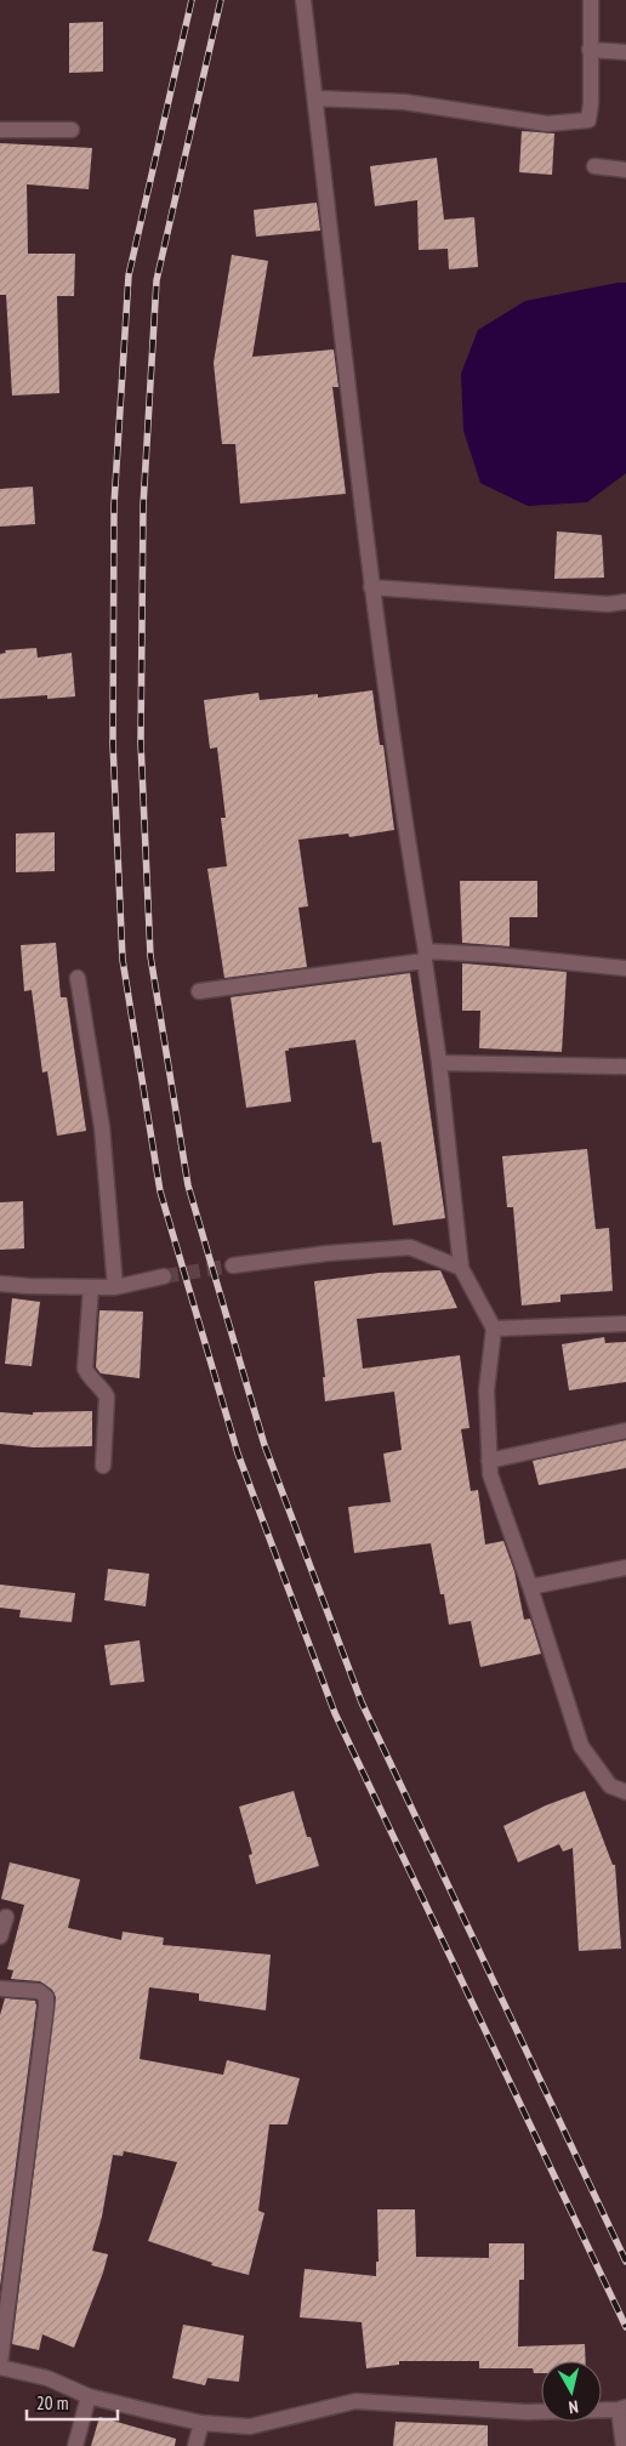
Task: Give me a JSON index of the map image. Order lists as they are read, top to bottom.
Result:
{
  "scale_bar": "20 m",
  "north": "bottom"
}
